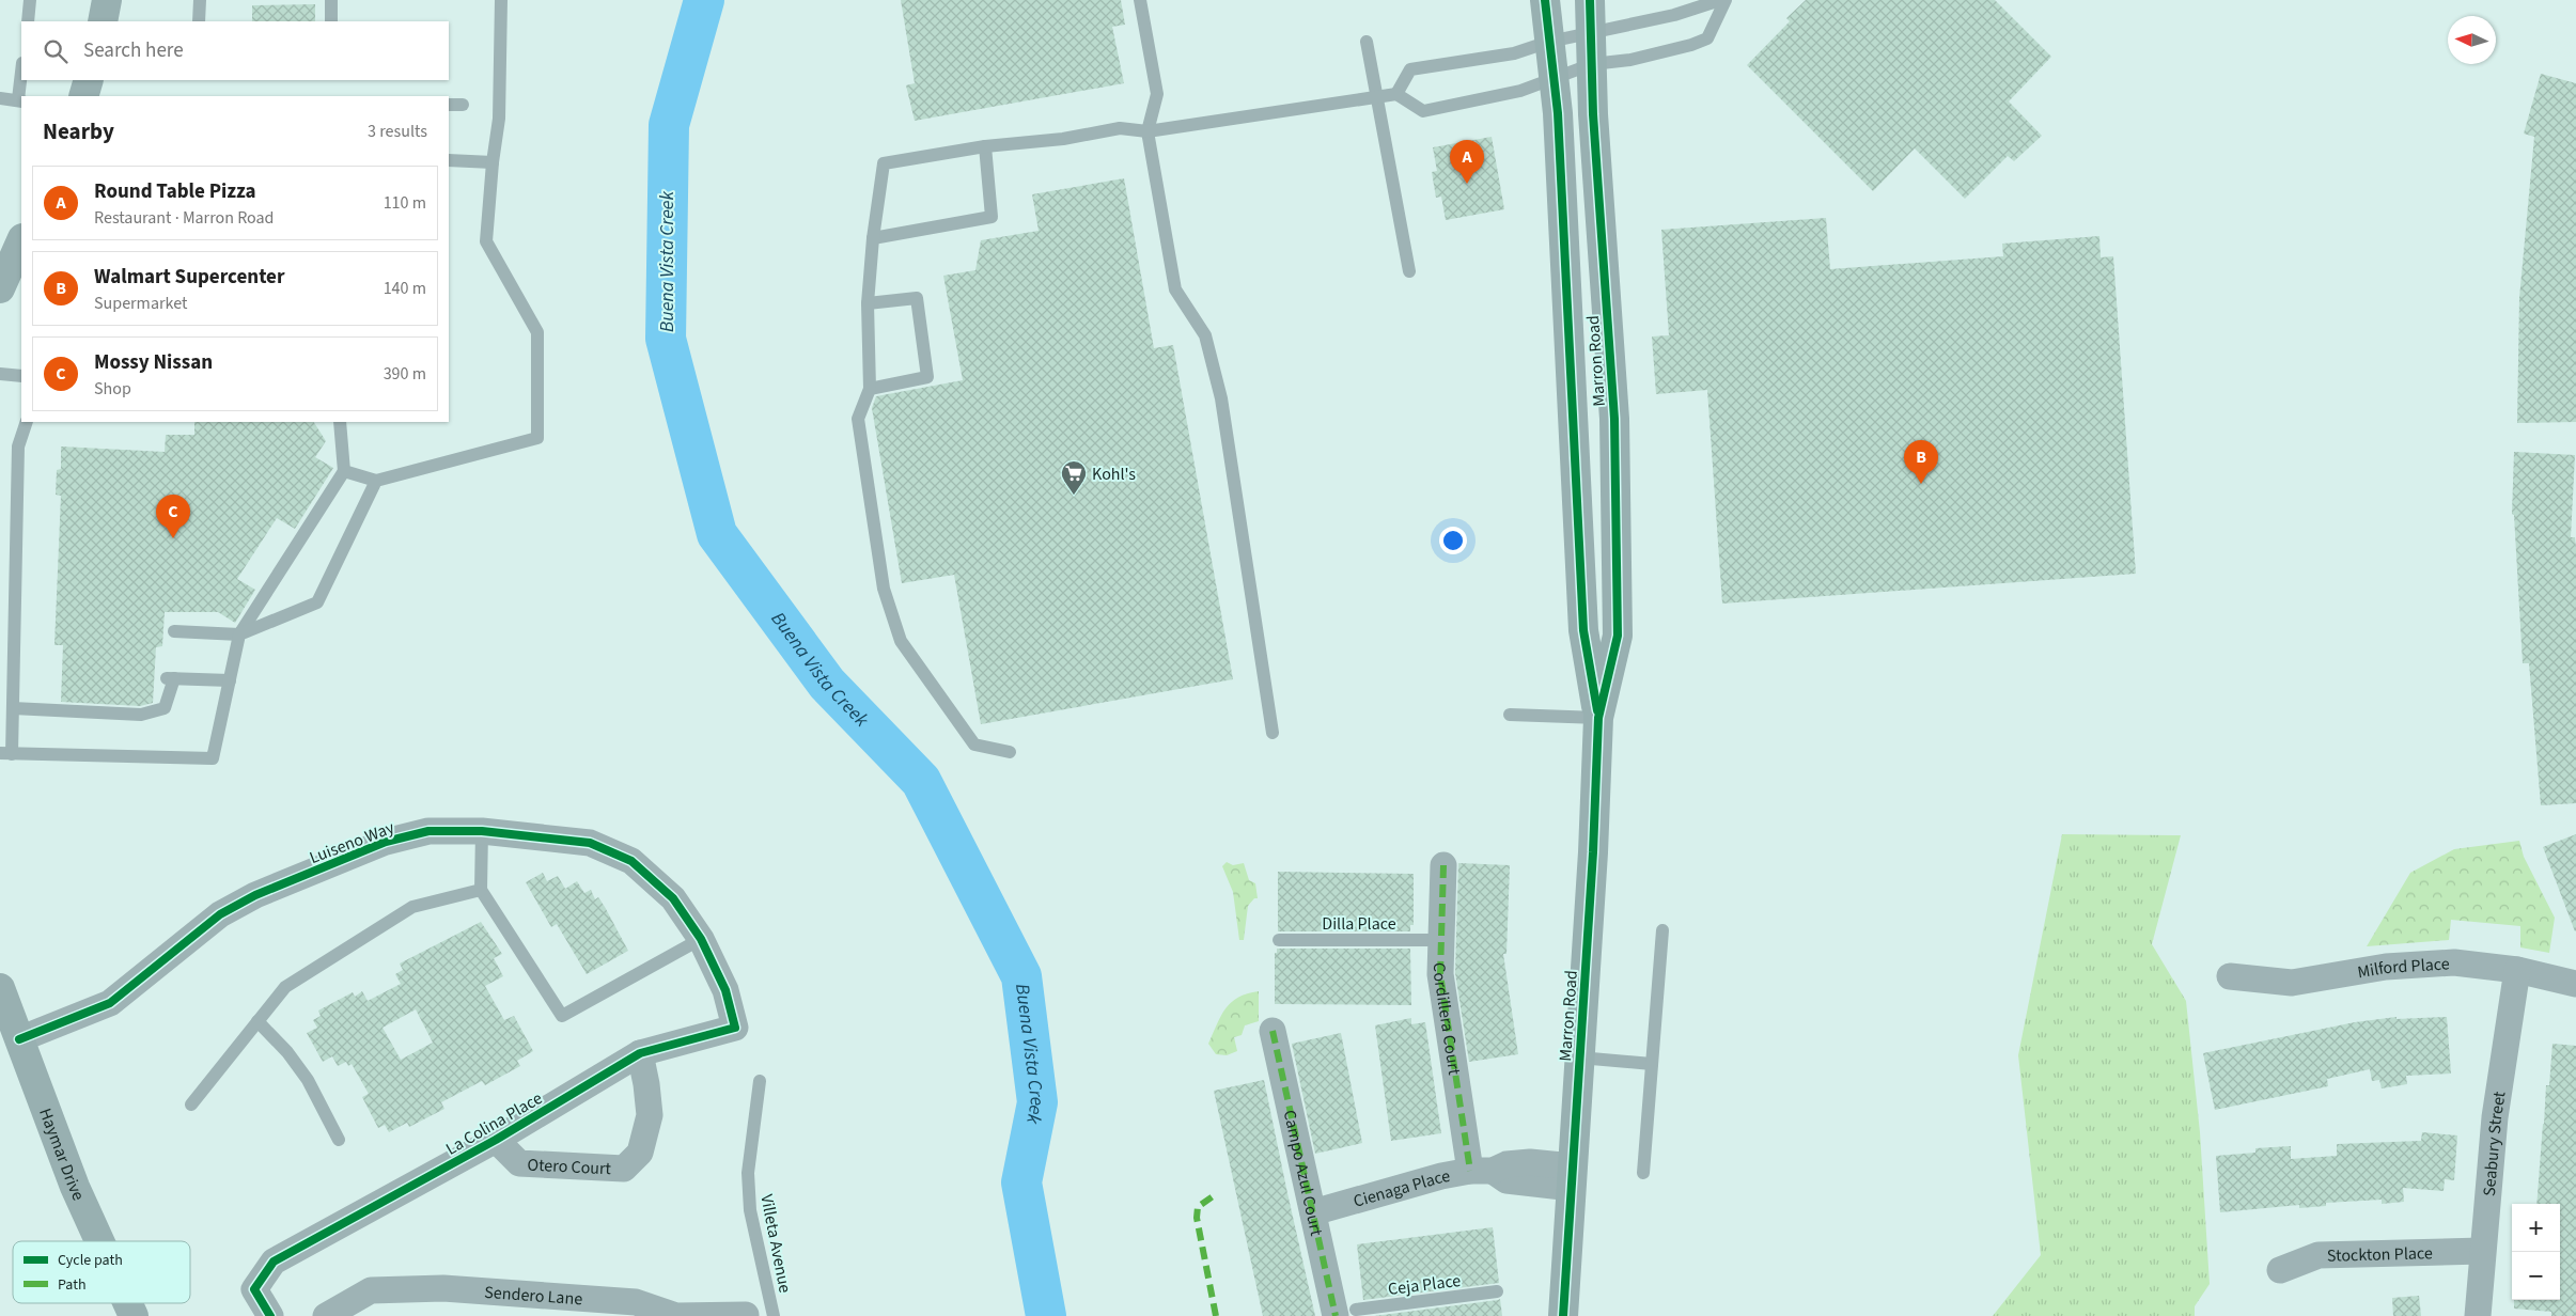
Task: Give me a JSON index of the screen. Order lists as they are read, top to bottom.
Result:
{
  "streets": {
    "street": [
      "Marron Road",
      "Luiseno Way",
      "Milford Place",
      "Cordillera Court",
      "La Colina Place",
      "Seabury Street",
      "Haymar Drive",
      "Otero Court",
      "Campo Azul Court",
      "Cienaga Place",
      "Stockton Place",
      "Sendero Lane"
    ],
    "lane": ["Dilla Place", "Villeta Avenue", "Ceja Place"]
  },
  "crossings": [
    ["Marron Road", "Cienaga Place"],
    ["Luiseno Way", "La Colina Place"],
    ["Luiseno Way", "Haymar Drive"],
    ["Dilla Place", "Cordillera Court"],
    ["Milford Place", "Seabury Street"],
    ["Cordillera Court", "Cienaga Place"],
    ["La Colina Place", "Otero Court"],
    ["Seabury Street", "Stockton Place"],
    ["Campo Azul Court", "Cienaga Place"],
    ["Campo Azul Court", "Ceja Place"]
  ],
  "water": ["Buena Vista Creek"],
  "places": {
    "supermarket": ["Kohl's"]
  },
  "legend": ["Cycle path", "Path"],
  "north": "left",
  "page": {
    "search": "Search here",
    "heading": ["Nearby", "3 results"],
    "pins": ["A", "B", "C"],
    "list": [
      {
        "mark": "A",
        "name": "Round Table Pizza",
        "note": "Restaurant · Marron Road",
        "value": "110 m"
      },
      {
        "mark": "B",
        "name": "Walmart Supercenter",
        "note": "Supermarket",
        "value": "140 m"
      },
      {
        "mark": "C",
        "name": "Mossy Nissan",
        "note": "Shop",
        "value": "390 m"
      }
    ],
    "map_buttons": ["+", "−"]
  }
}
